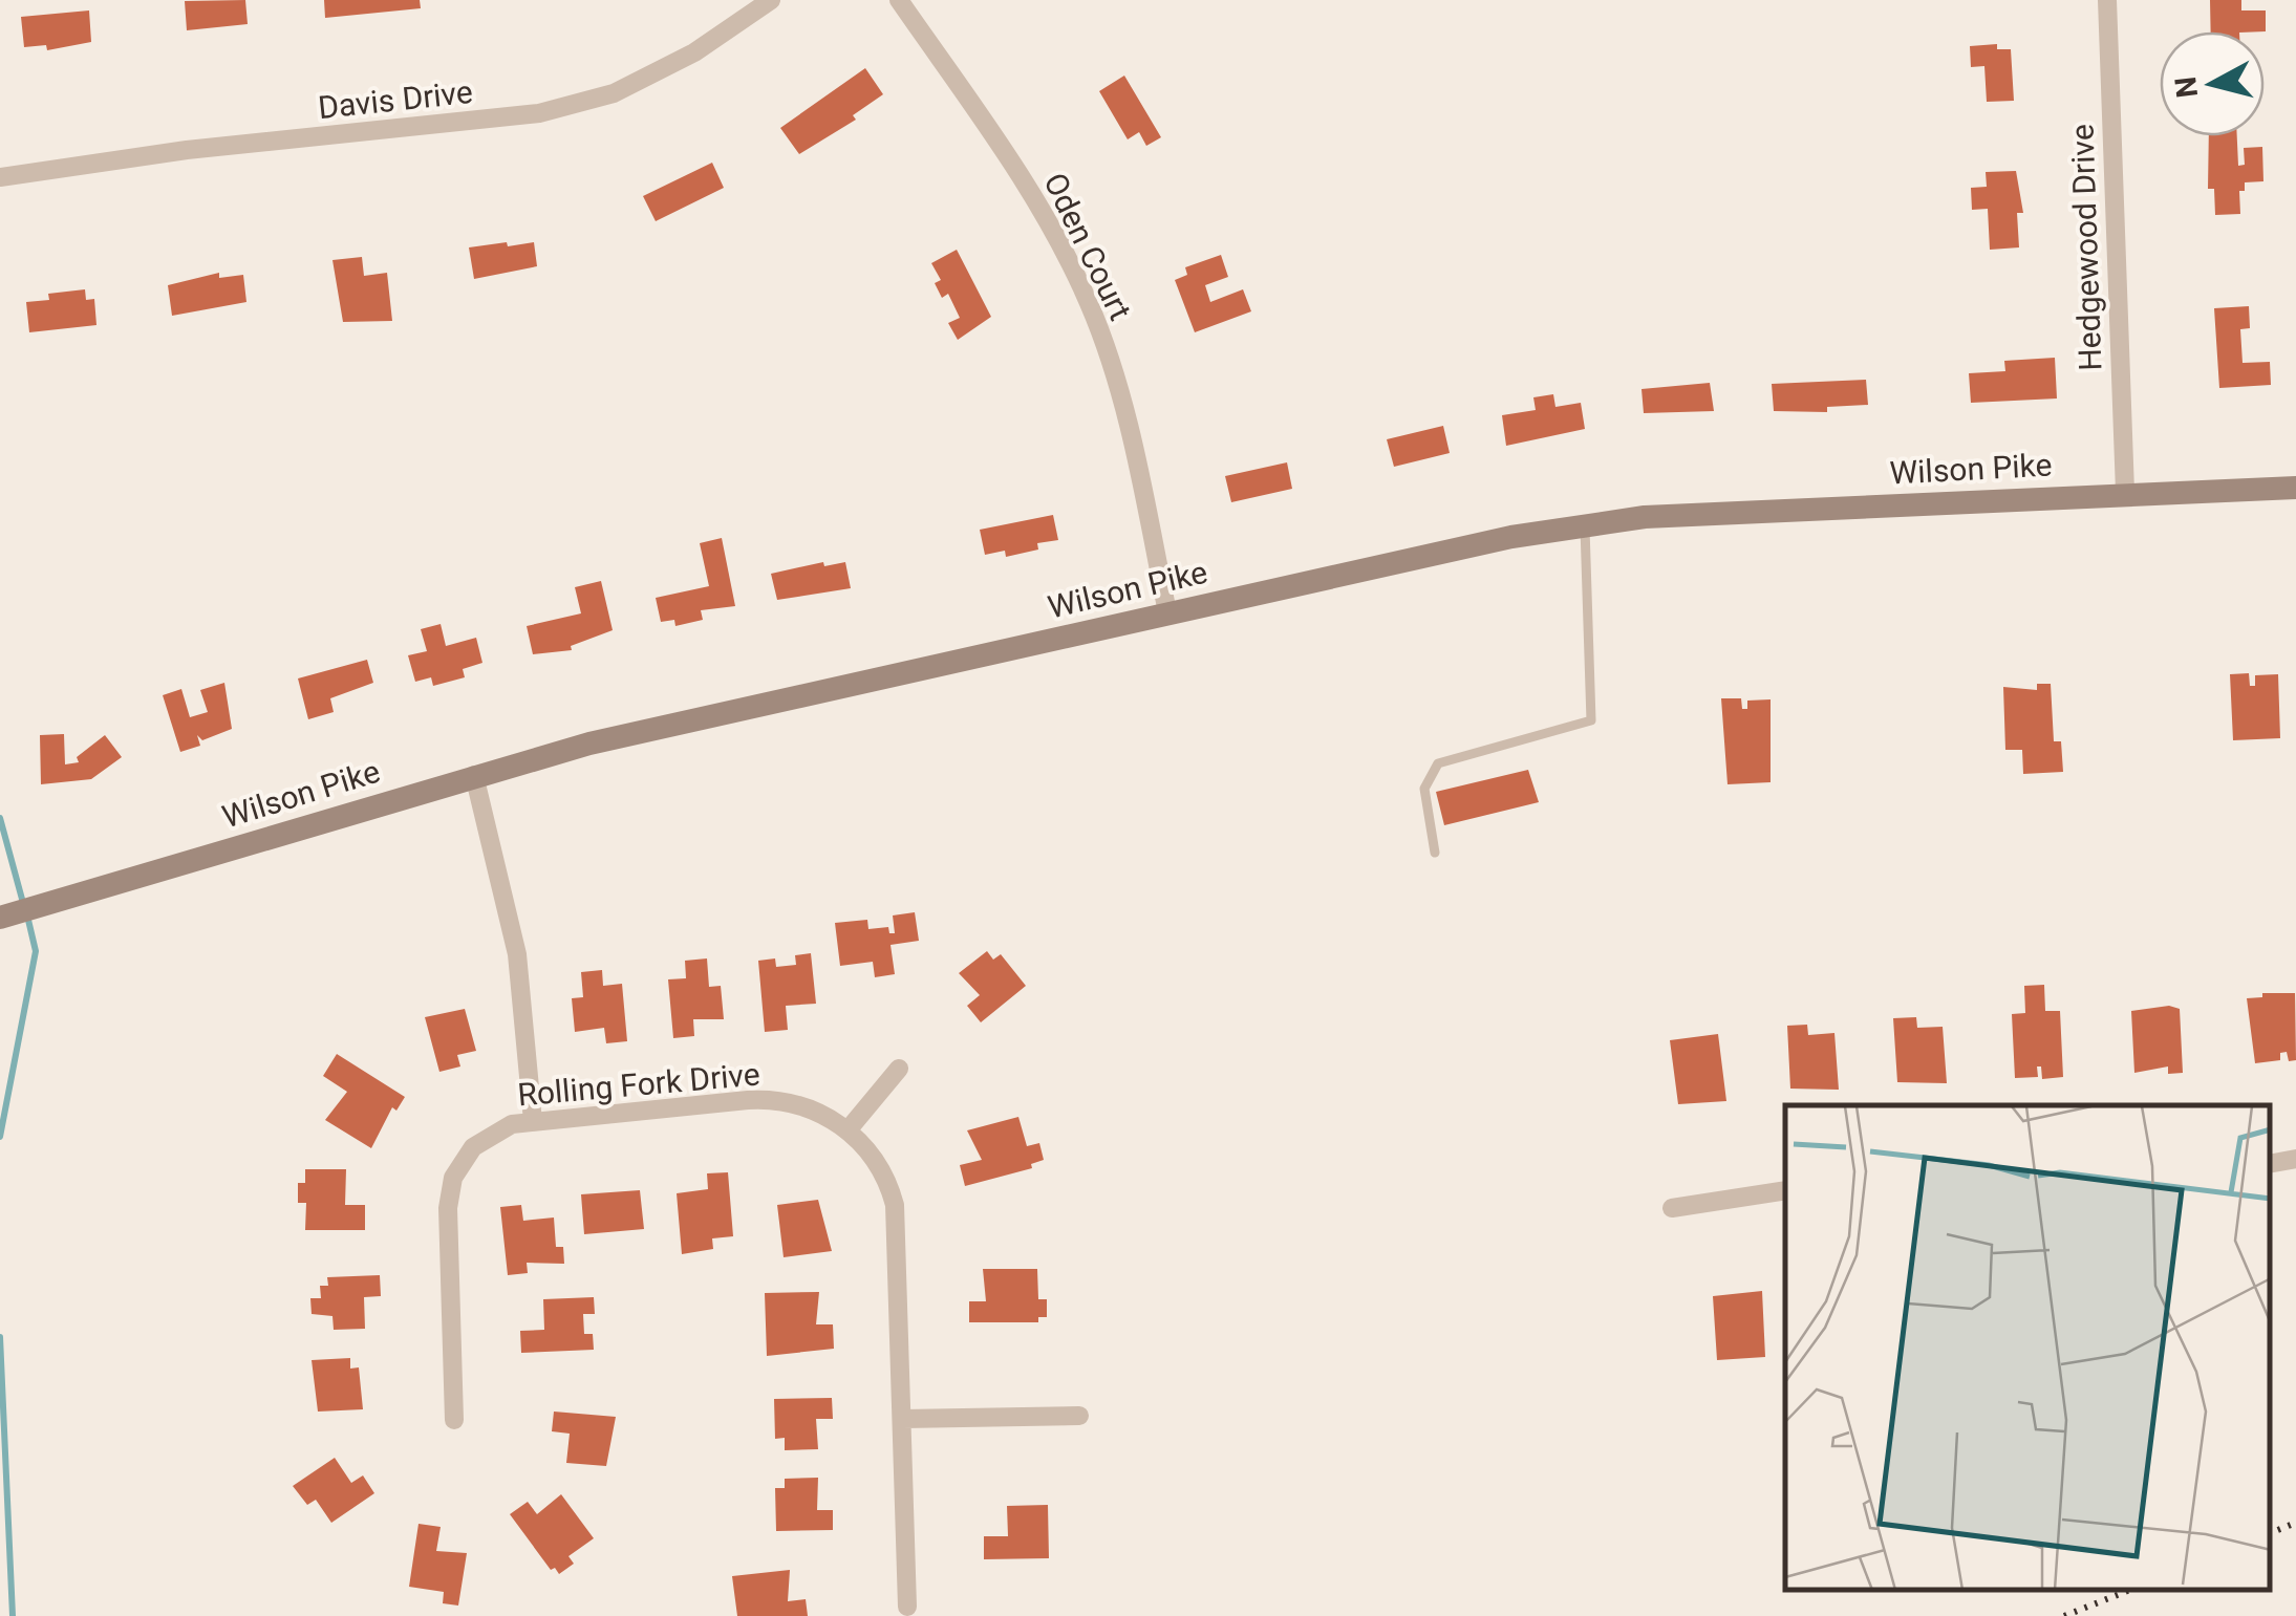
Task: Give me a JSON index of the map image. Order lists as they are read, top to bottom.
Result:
{
  "streets": {
    "main road": ["Wilson Pike"],
    "street": [
      "Davis Drive",
      "Oden Court",
      "Hedgewood Drive",
      "Rolling Fork Drive"
    ]
  },
  "crossings": [
    ["Oden Court", "Wilson Pike"],
    ["Hedgewood Drive", "Wilson Pike"]
  ],
  "north": "left"
}
